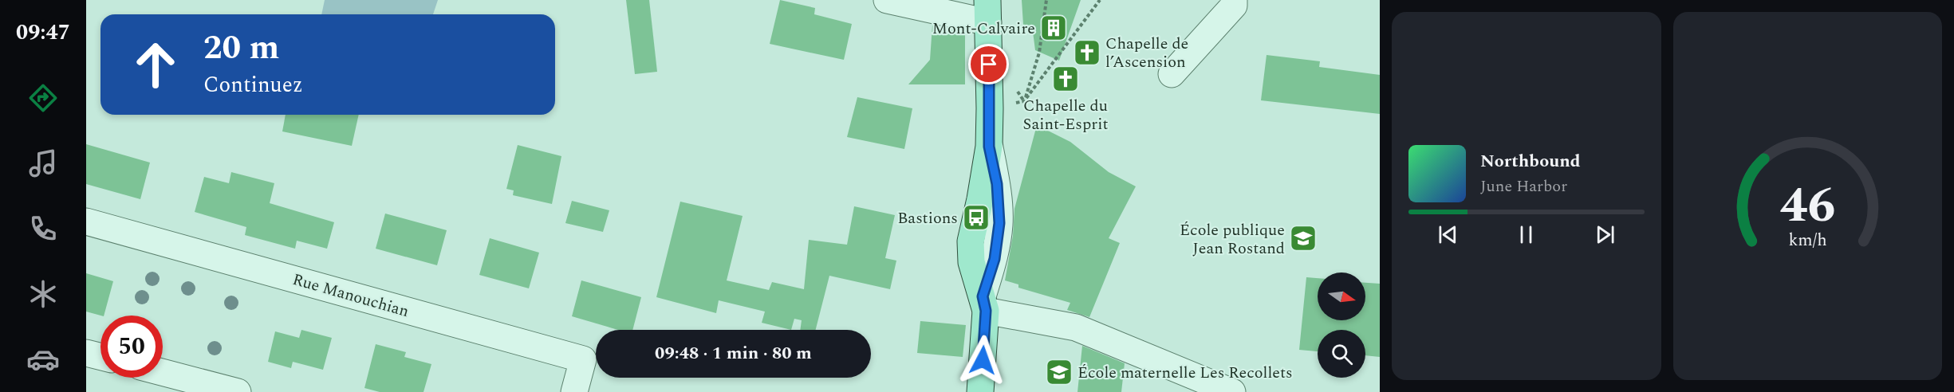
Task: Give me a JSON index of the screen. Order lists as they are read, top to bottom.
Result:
{
  "streets": {
    "street": ["Rue Manouchian"]
  },
  "places": {
    "building": ["Mont-Calvaire"],
    "church": ["Chapelle de l’Ascension", "Chapelle du Saint-Esprit"],
    "bus stop": ["Bastions"],
    "school or university": ["École publique Jean Rostand", "École maternelle Les Recollets"]
  },
  "north": "right",
  "page": {
    "tabs": "09:47",
    "turn": ["20 m", "Continuez"],
    "song": ["Northbound", "June Harbor"],
    "limit": "50",
    "trip": "09:48 · 1 min · 80 m",
    "gauge": ["46", "km/h"]
  }
}
